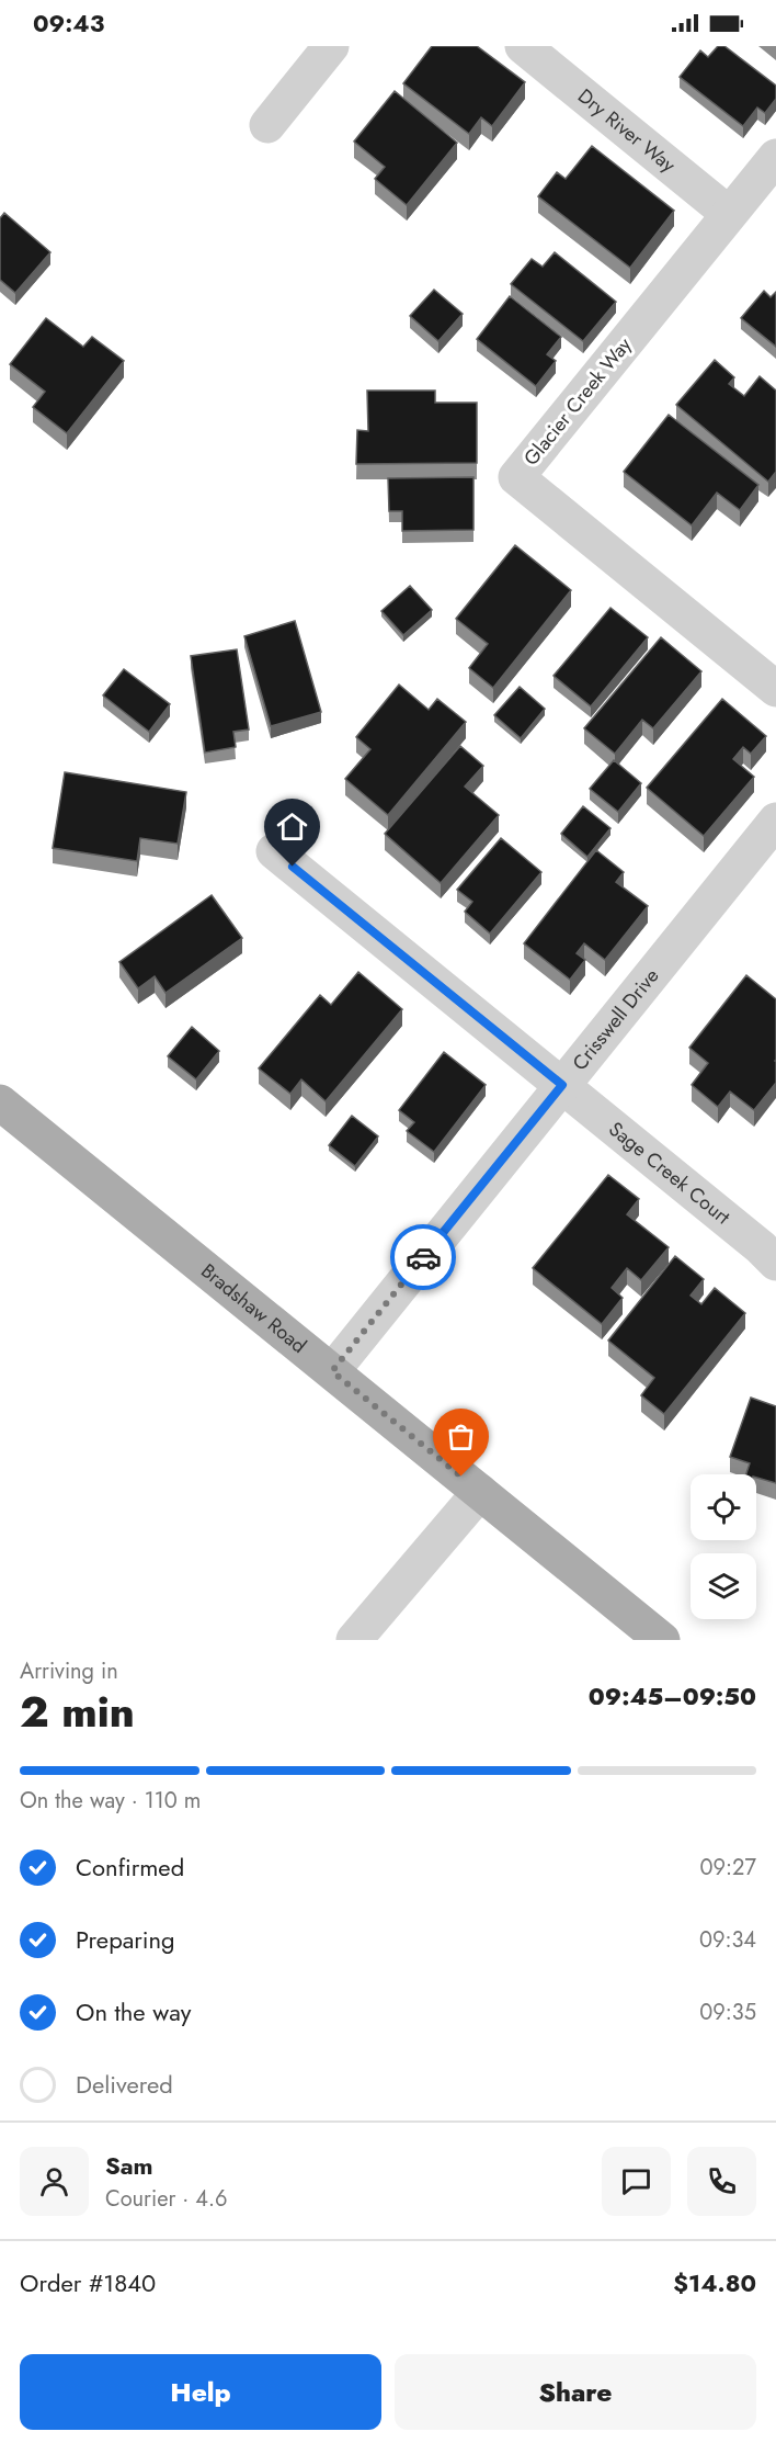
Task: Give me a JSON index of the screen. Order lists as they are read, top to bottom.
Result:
{
  "streets": {
    "main road": ["Bradshaw Road"],
    "street": [
      "Dry River Way",
      "Glacier Creek Way",
      "Crisswell Drive",
      "Sage Creek Court"
    ]
  },
  "crossings": [
    ["Dry River Way", "Glacier Creek Way"],
    ["Crisswell Drive", "Sage Creek Court"],
    ["Crisswell Drive", "Bradshaw Road"]
  ],
  "page": {
    "status": "09:43",
    "heading": ["2 min", "Arriving in", "09:45–09:50"],
    "panel": [
      "Sam",
      "Courier · 4.6",
      "Order #1840",
      "$14.80"
    ],
    "bar": "On the way · 110 m",
    "list": [
      ["Confirmed", "09:27"],
      ["Preparing", "09:34"],
      ["On the way", "09:35"],
      "Delivered"
    ],
    "buttons": ["Help", "Share"]
  }
}
